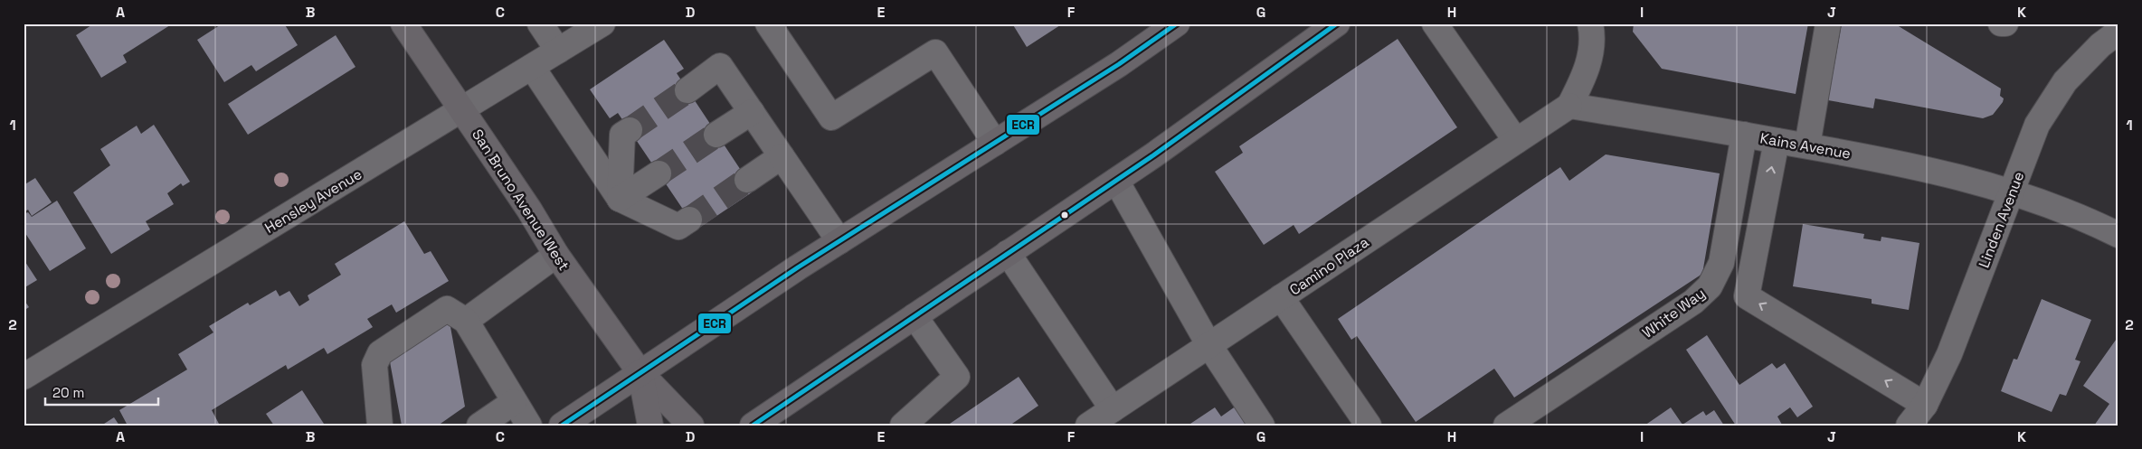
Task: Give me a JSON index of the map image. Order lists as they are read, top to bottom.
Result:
{
  "streets": {
    "main road": ["San Bruno Avenue West"],
    "street": [
      "Kains Avenue",
      "Hensley Avenue",
      "Linden Avenue",
      "Camino Plaza",
      "White Way"
    ]
  },
  "crossings": [
    ["Kains Avenue", "Linden Avenue"],
    ["Kains Avenue", "Camino Plaza"],
    ["Kains Avenue", "White Way"],
    ["San Bruno Avenue West", "Hensley Avenue"]
  ],
  "lines": ["transit line ECR"],
  "scale_bar": "20 m",
  "grid": {
    "columns": [
      "A",
      "B",
      "C",
      "D",
      "E",
      "F",
      "G",
      "H",
      "I",
      "J",
      "K"
    ],
    "rows": ["1", "2"]
  }
}
